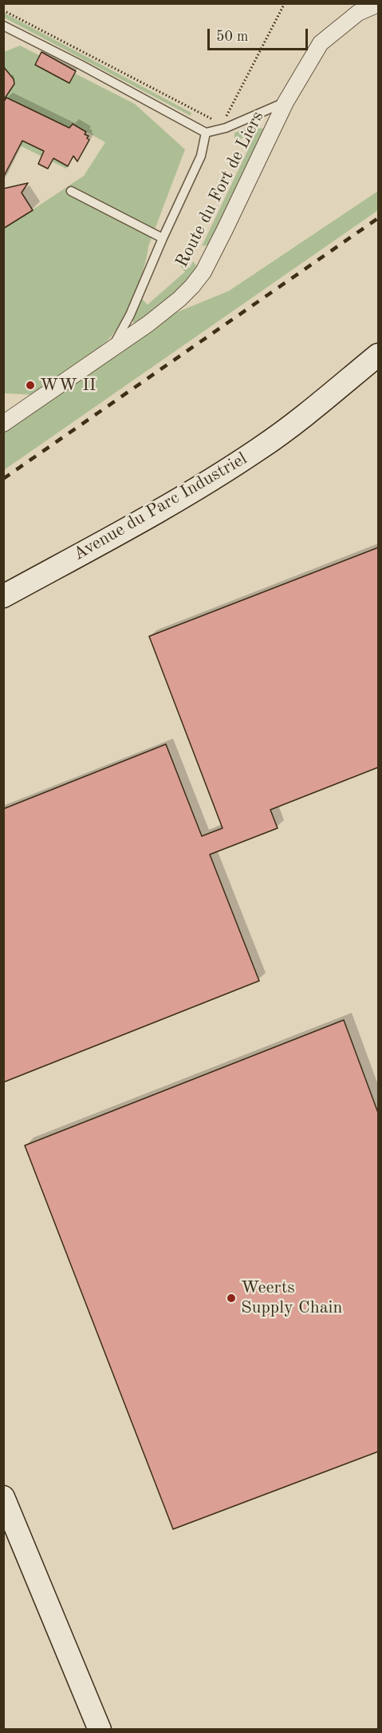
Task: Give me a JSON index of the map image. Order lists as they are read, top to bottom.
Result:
{
  "streets": {
    "street": ["Route du Fort de Liers", "Avenue du Parc Industriel"]
  },
  "places": ["WW II", "Weerts Supply Chain"],
  "scale_bar": "50 m"
}
